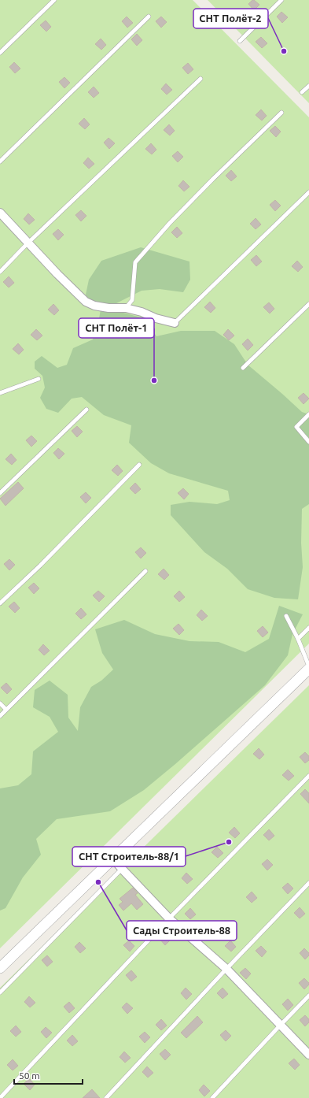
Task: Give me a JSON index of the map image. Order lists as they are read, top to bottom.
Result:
{
  "places": [
    "СНТ Полёт-2",
    "СНТ Полёт-1",
    "СНТ Строитель-88/1",
    "Сады Строитель-88"
  ],
  "scale_bar": "50 m"
}
